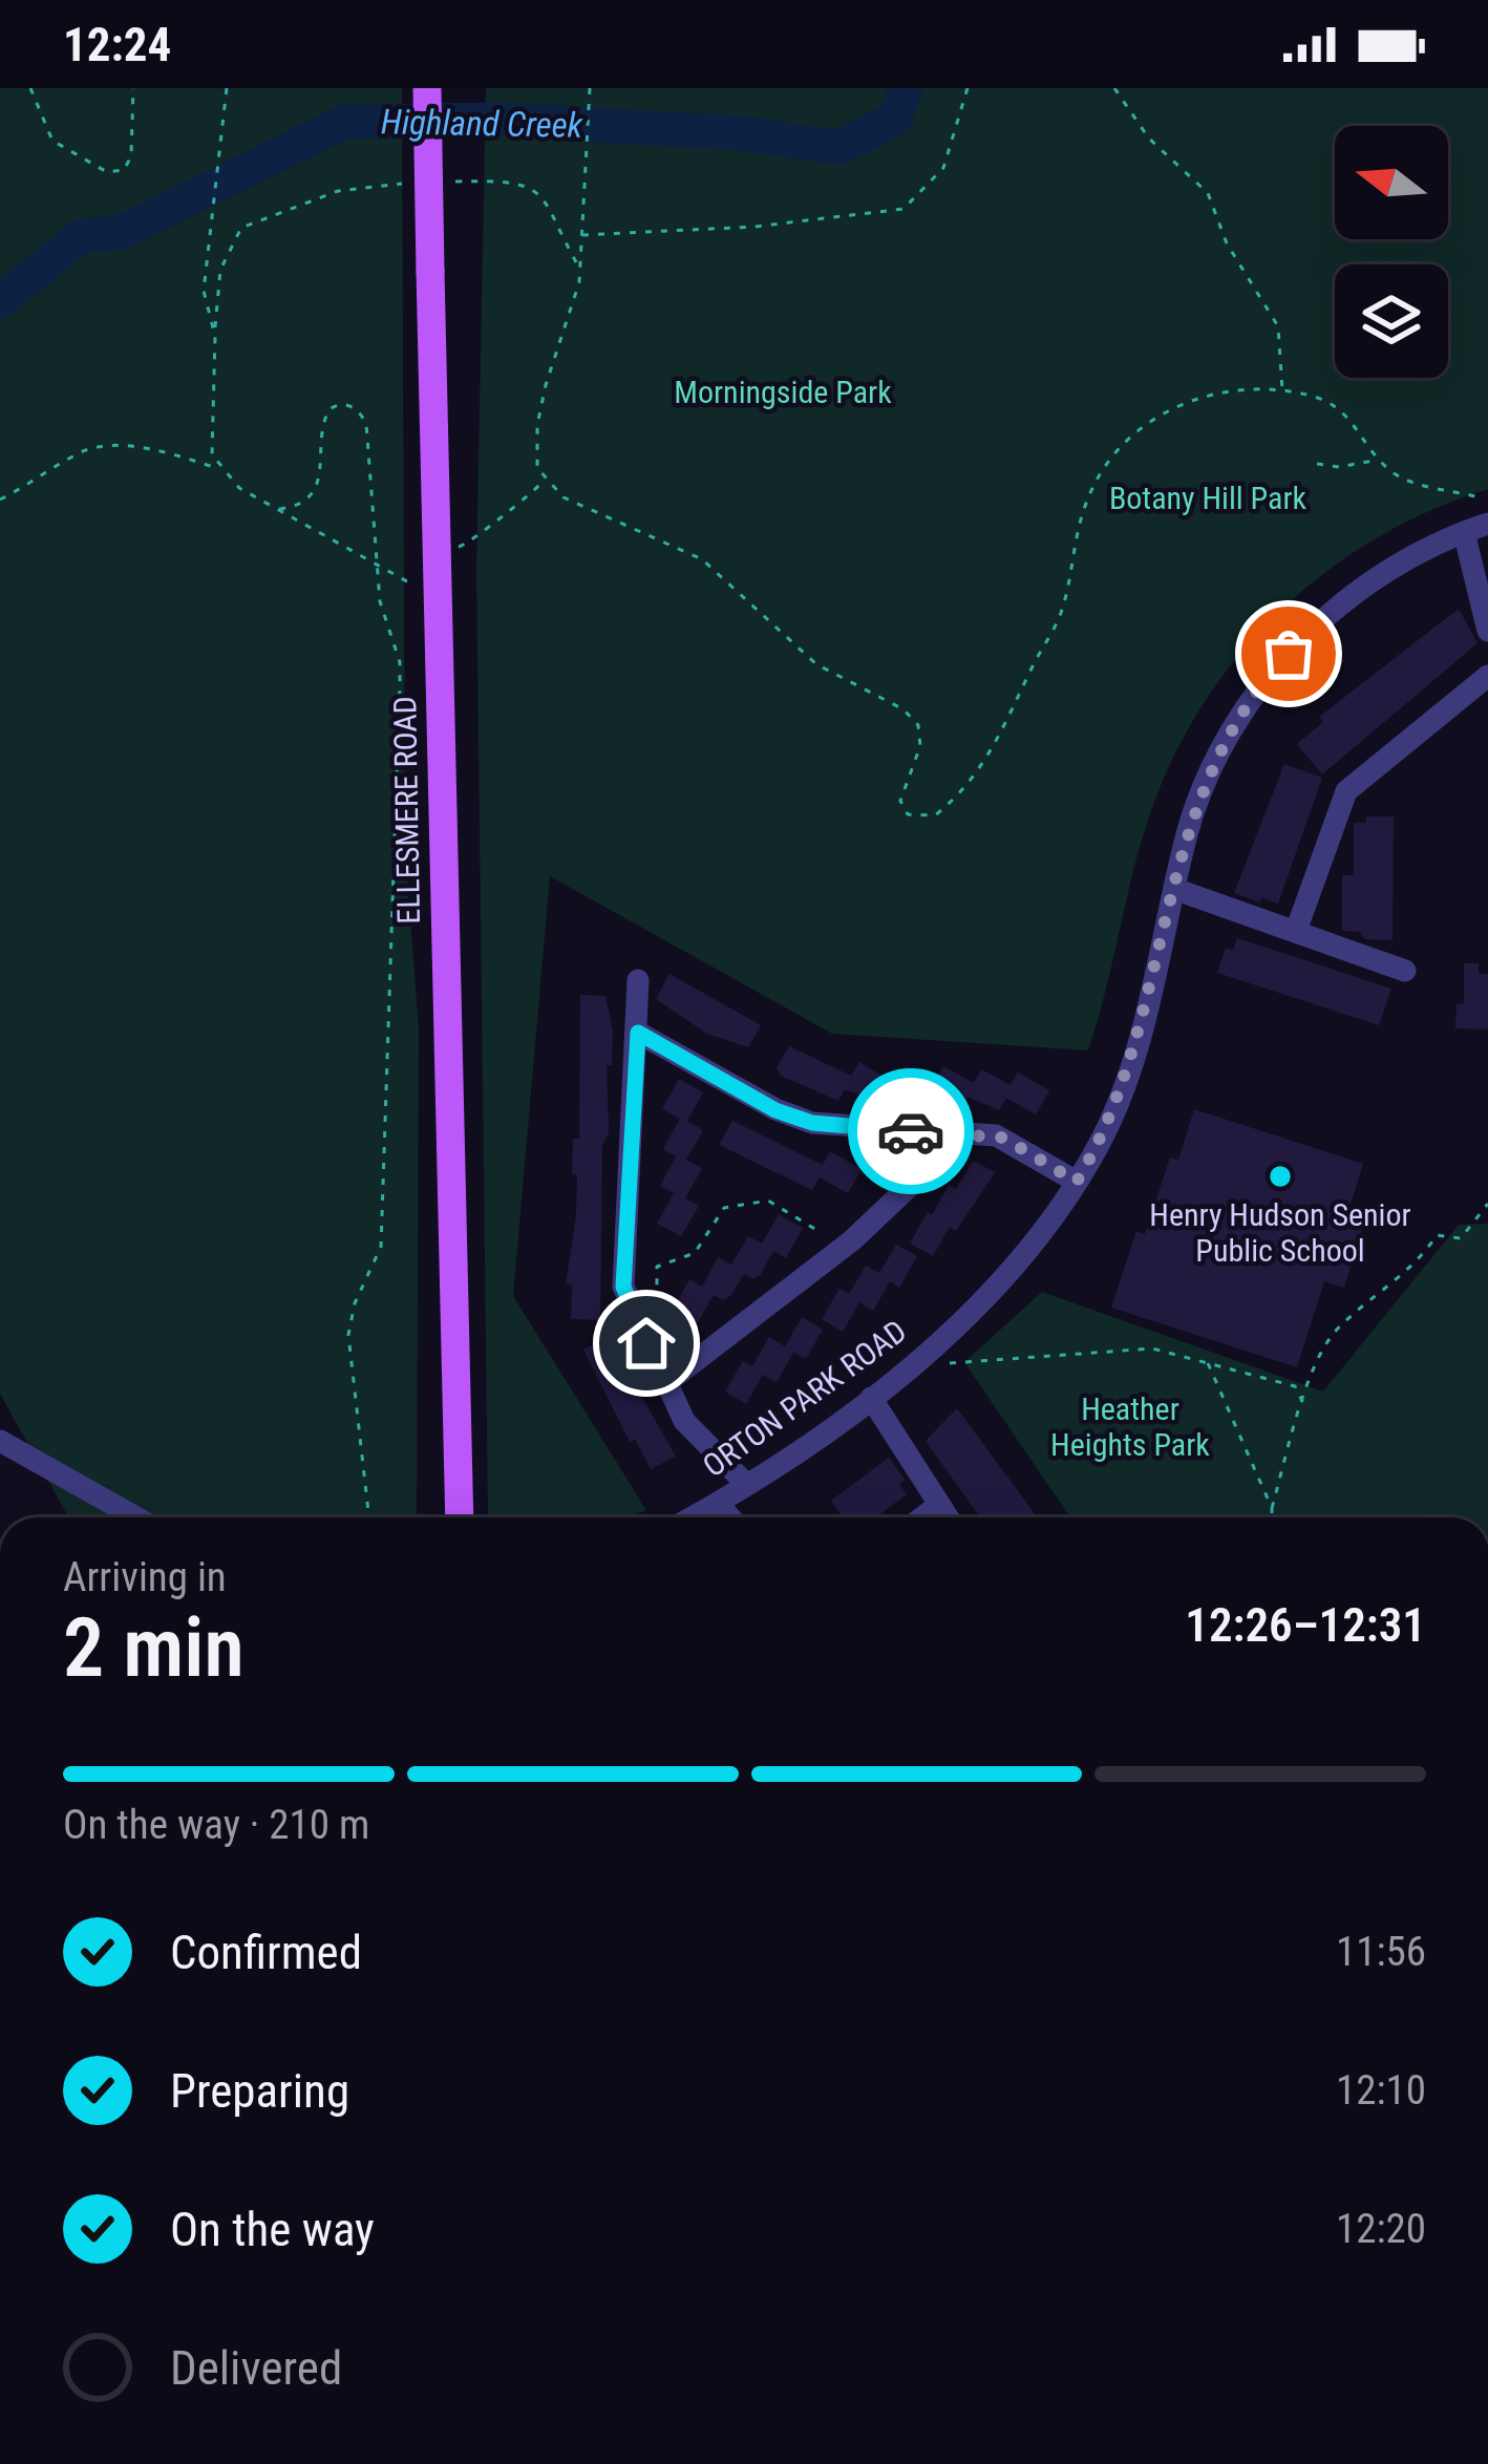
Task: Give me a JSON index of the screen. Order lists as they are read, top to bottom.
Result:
{
  "streets": {
    "main road": ["ELLESMERE ROAD"],
    "street": ["ORTON PARK ROAD"]
  },
  "water": ["Highland Creek"],
  "parks": ["Morningside Park", "Botany Hill Park", "Heather Heights Park"],
  "places": ["Henry Hudson Senior Public School"],
  "north": "left",
  "page": {
    "status": "12:24",
    "heading": ["2 min", "Arriving in", "12:26–12:31"],
    "bar": "On the way · 210 m",
    "list": [
      ["Confirmed", "11:56"],
      ["Preparing", "12:10"],
      ["On the way", "12:20"],
      "Delivered"
    ]
  }
}
